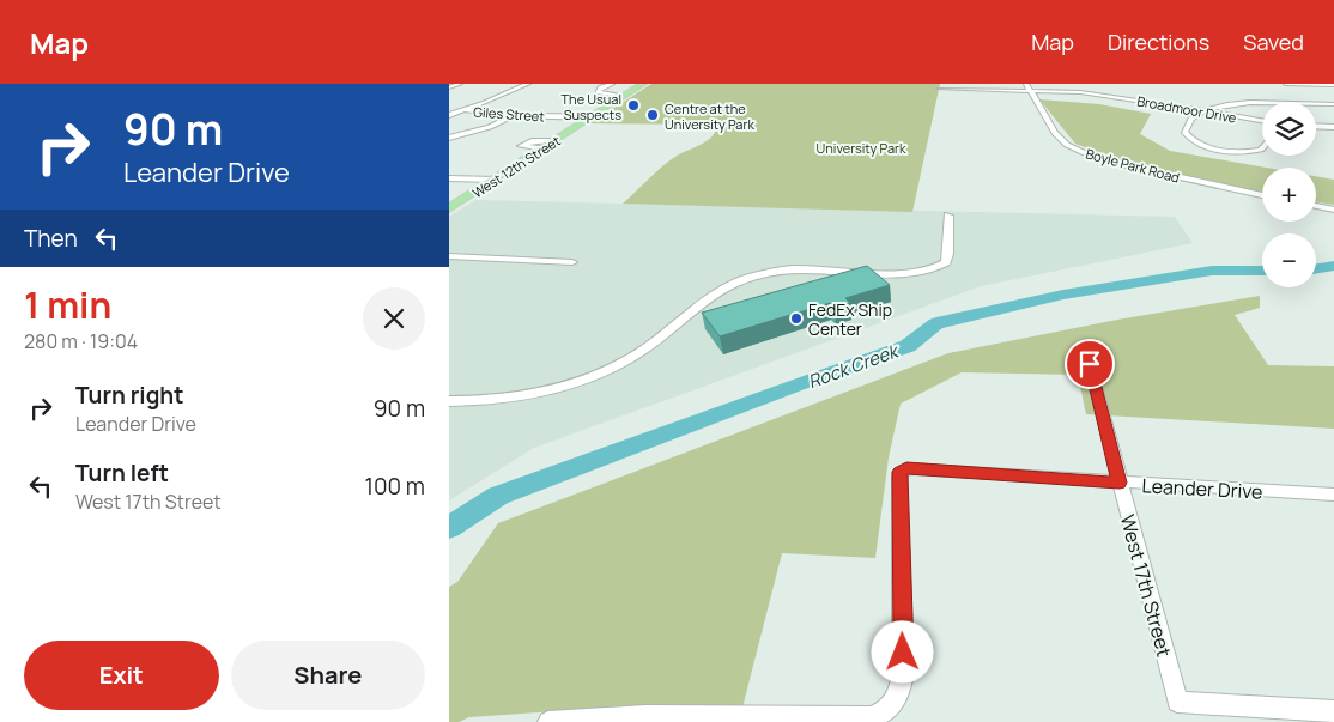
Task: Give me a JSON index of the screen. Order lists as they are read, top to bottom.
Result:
{
  "streets": {
    "main road": ["West 12th Street"],
    "street": [
      "Broadmoor Drive",
      "Giles Street",
      "Boyle Park Road",
      "Leander Drive",
      "West 17th Street"
    ]
  },
  "crossings": [
    ["Broadmoor Drive", "Boyle Park Road"],
    ["Giles Street", "West 12th Street"],
    ["Leander Drive", "West 17th Street"]
  ],
  "water": ["Rock Creek"],
  "parks": ["University Park"],
  "places": ["The Usual Suspects", "Centre at the University Park", "FedEx Ship Center"],
  "page": {
    "header": "Map",
    "nav": ["Map", "Directions", "Saved"],
    "turn": ["90 m", "Leander Drive"],
    "map_buttons": ["+", "−"],
    "then": "Then",
    "heading": ["1 min", "280 m · 19:04"],
    "list": [
      {
        "name": "Turn right",
        "note": "Leander Drive",
        "value": "90 m"
      },
      {
        "name": "Turn left",
        "note": "West 17th Street",
        "value": "100 m"
      }
    ],
    "buttons": ["Exit", "Share"]
  }
}
